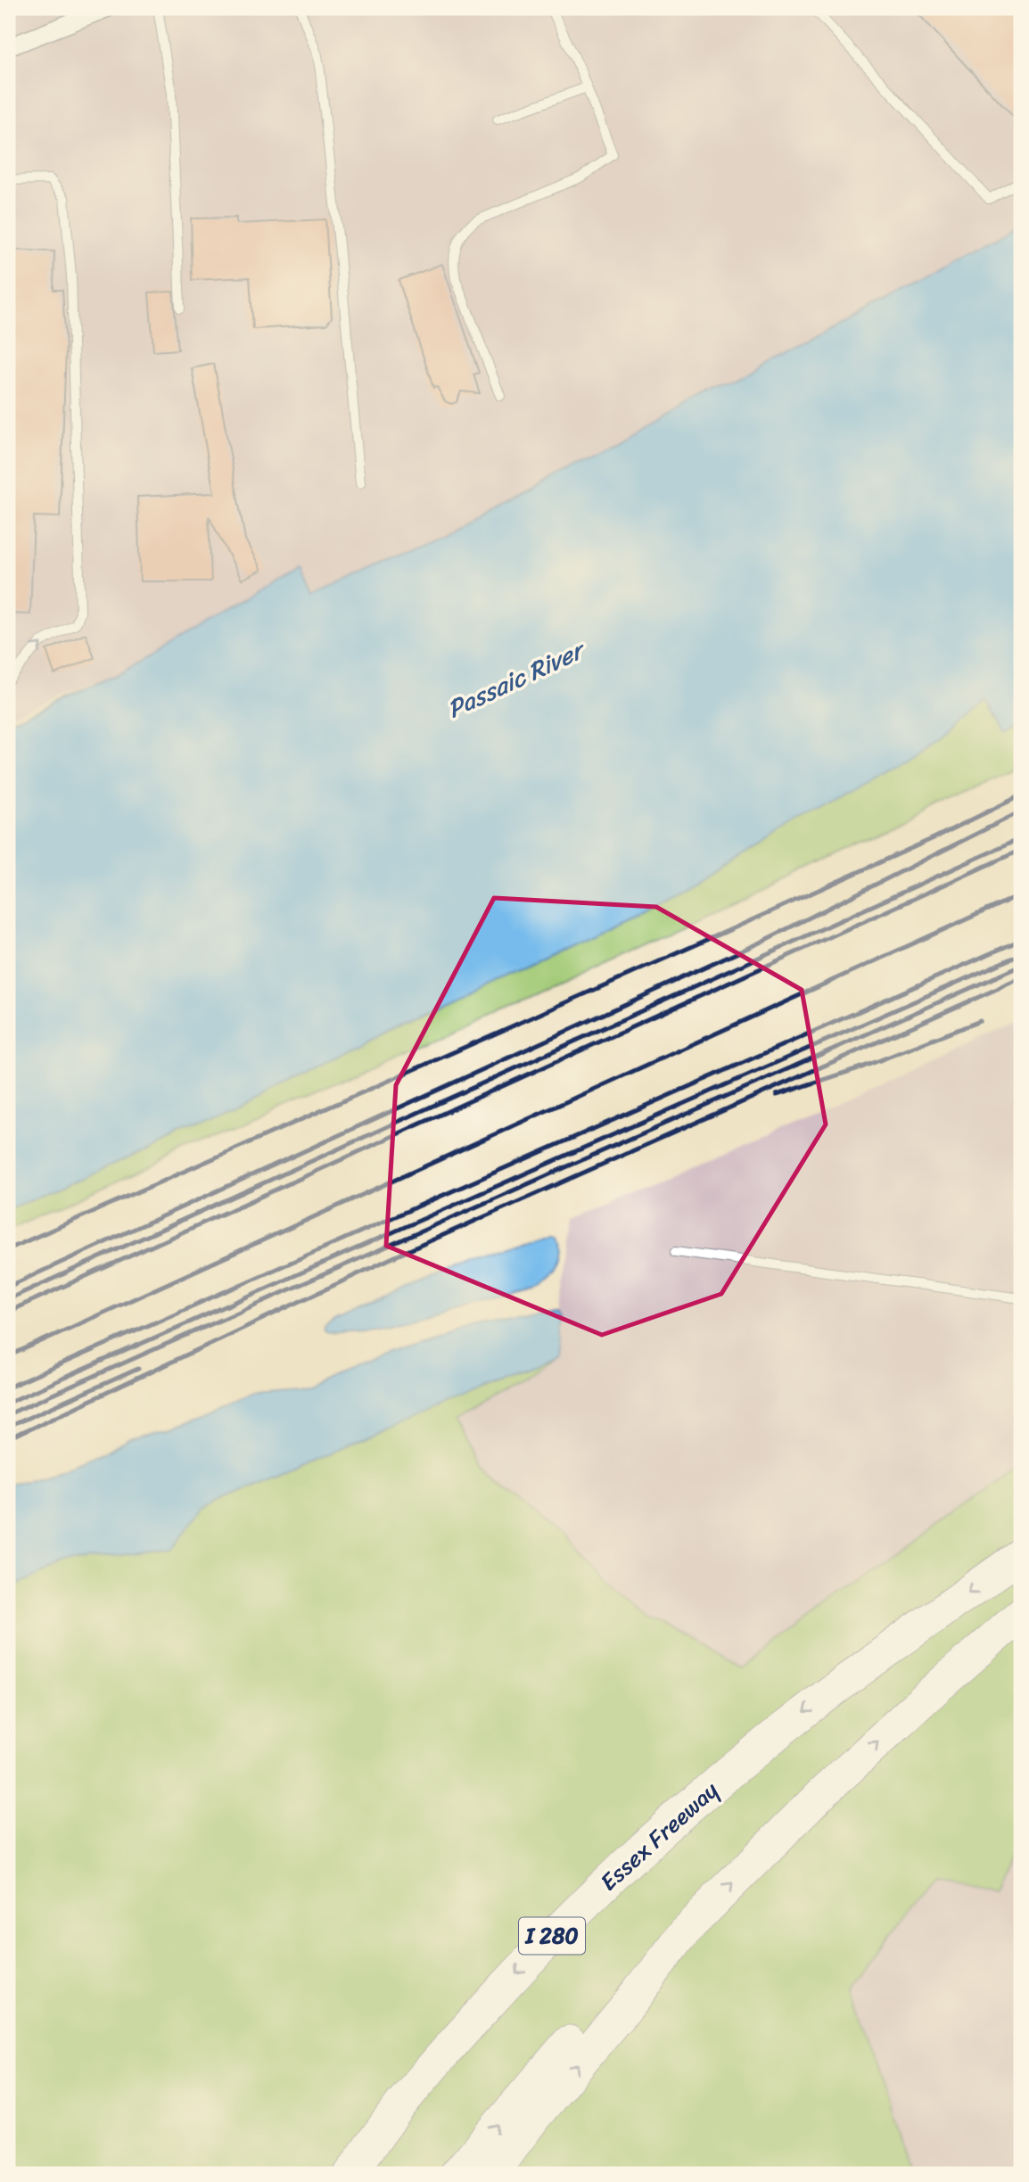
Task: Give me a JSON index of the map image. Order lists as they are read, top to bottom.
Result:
{
  "streets": {
    "highway": ["Essex Freeway", "I 280"]
  },
  "water": ["Passaic River"]
}
